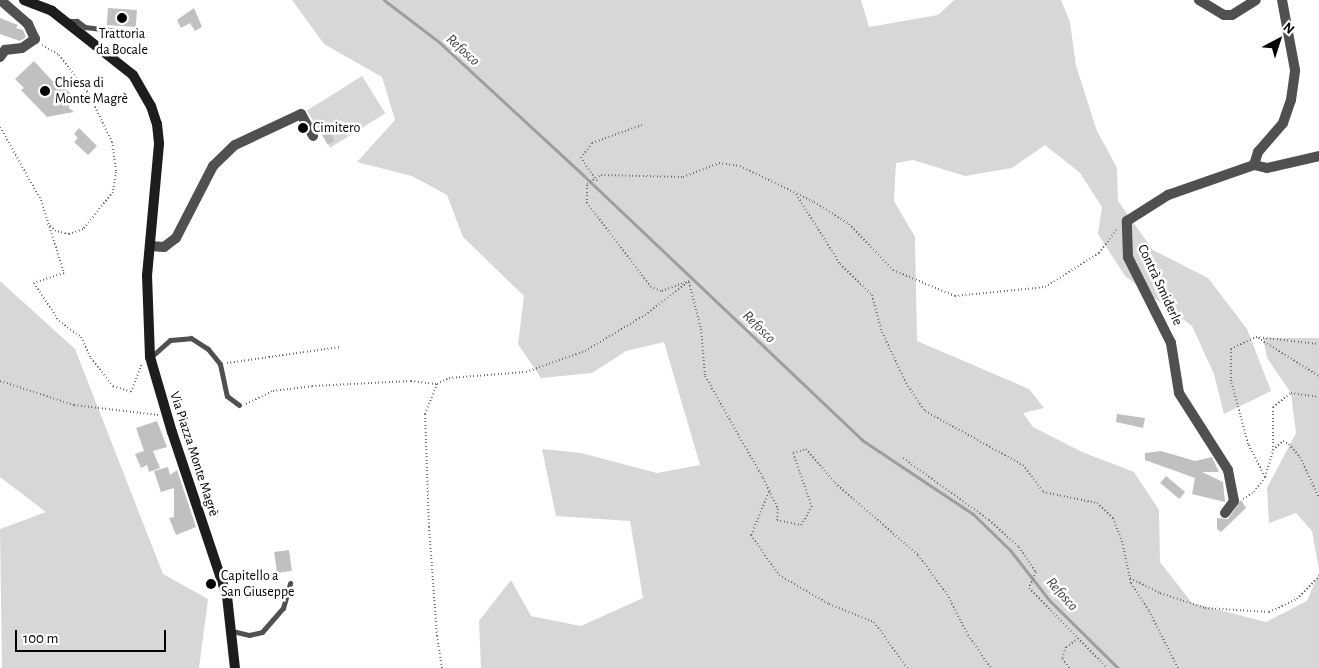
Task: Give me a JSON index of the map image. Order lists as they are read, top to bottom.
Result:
{
  "streets": {
    "street": ["Contrà Smiderle", "Via Piazza Monte Magrè"]
  },
  "water": ["Refosco"],
  "places": [
    "Trattoria da Bocale",
    "Chiesa di Monte Magrè",
    "Cimitero",
    "Capitello a San Giuseppe"
  ],
  "scale_bar": "100 m",
  "north": "top right"
}
